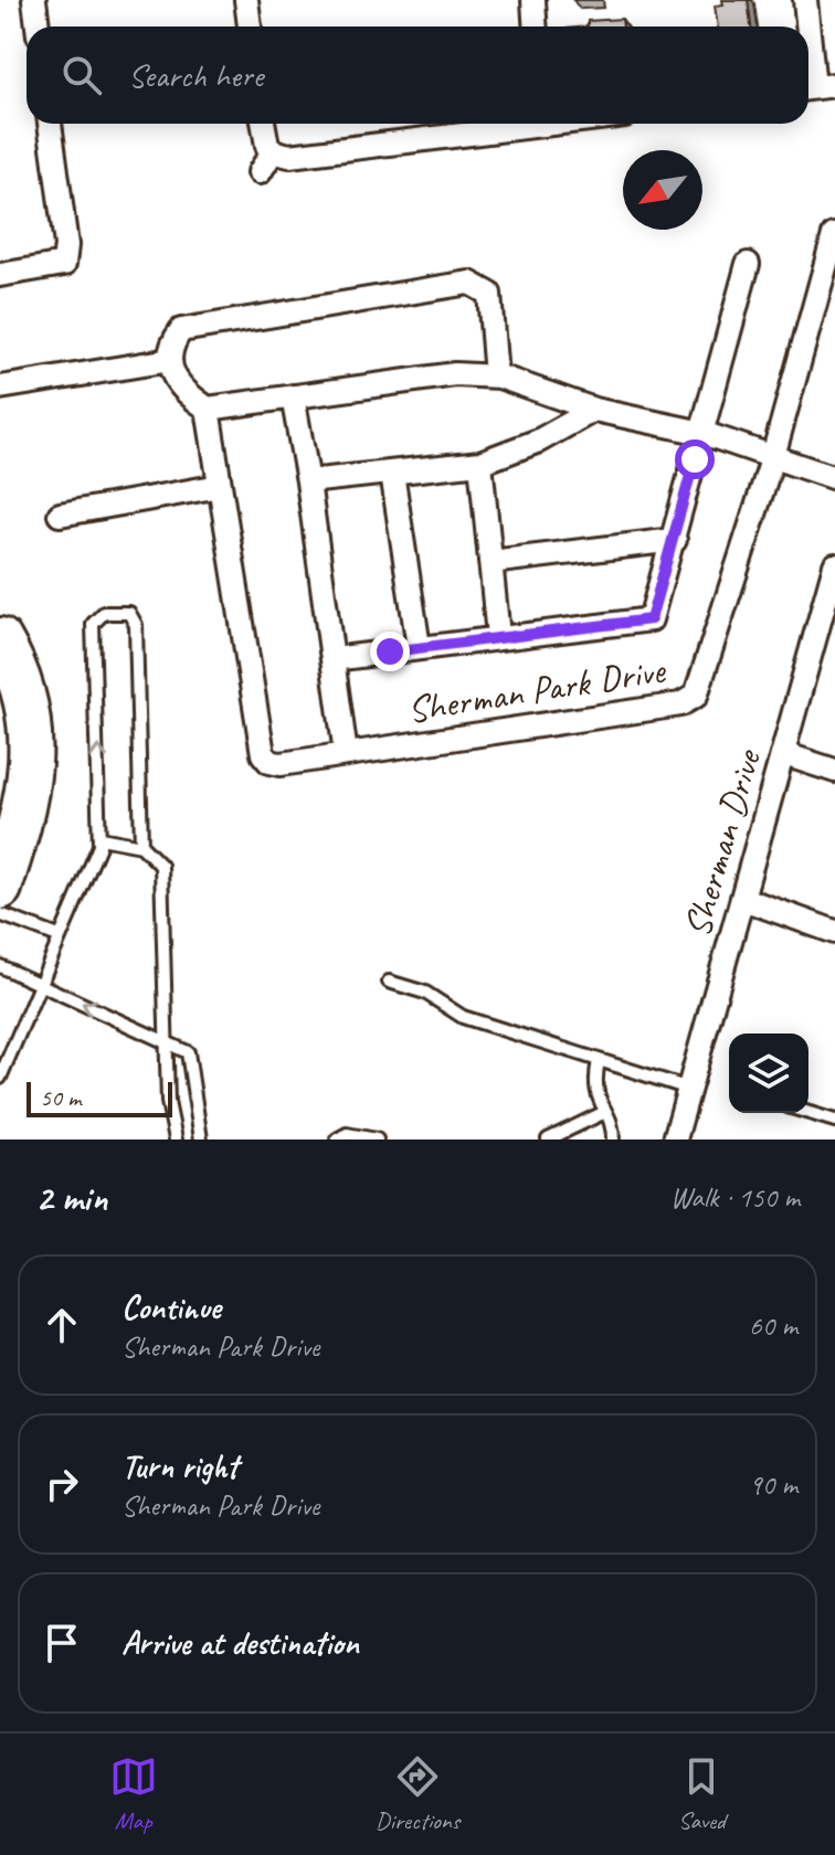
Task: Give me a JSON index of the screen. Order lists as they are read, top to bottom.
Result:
{
  "streets": {
    "street": ["Sherman Park Drive", "Sherman Drive"]
  },
  "scale_bar": "50 m",
  "north": "bottom left",
  "page": {
    "search": "Search here",
    "scale": "50 m",
    "heading": ["2 min", "Walk · 150 m"],
    "list": [
      ["Continue", "Sherman Park Drive", "60 m"],
      ["Turn right", "Sherman Park Drive", "90 m"],
      "Arrive at destination"
    ],
    "nav": ["Map", "Directions", "Saved"]
  }
}
